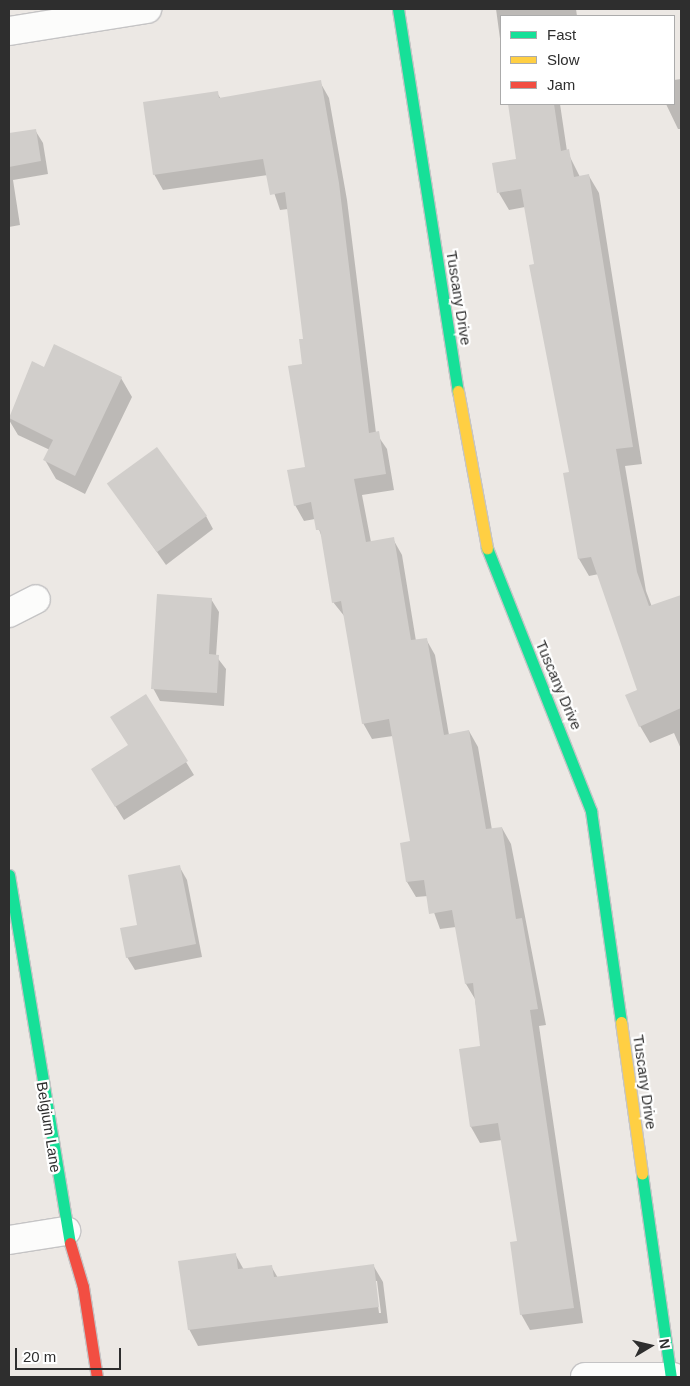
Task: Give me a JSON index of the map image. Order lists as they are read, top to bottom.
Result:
{
  "streets": {
    "street": ["Tuscany Drive", "Belgium Lane"]
  },
  "legend": ["Fast", "Slow", "Jam"],
  "scale_bar": "20 m",
  "north": "right"
}
